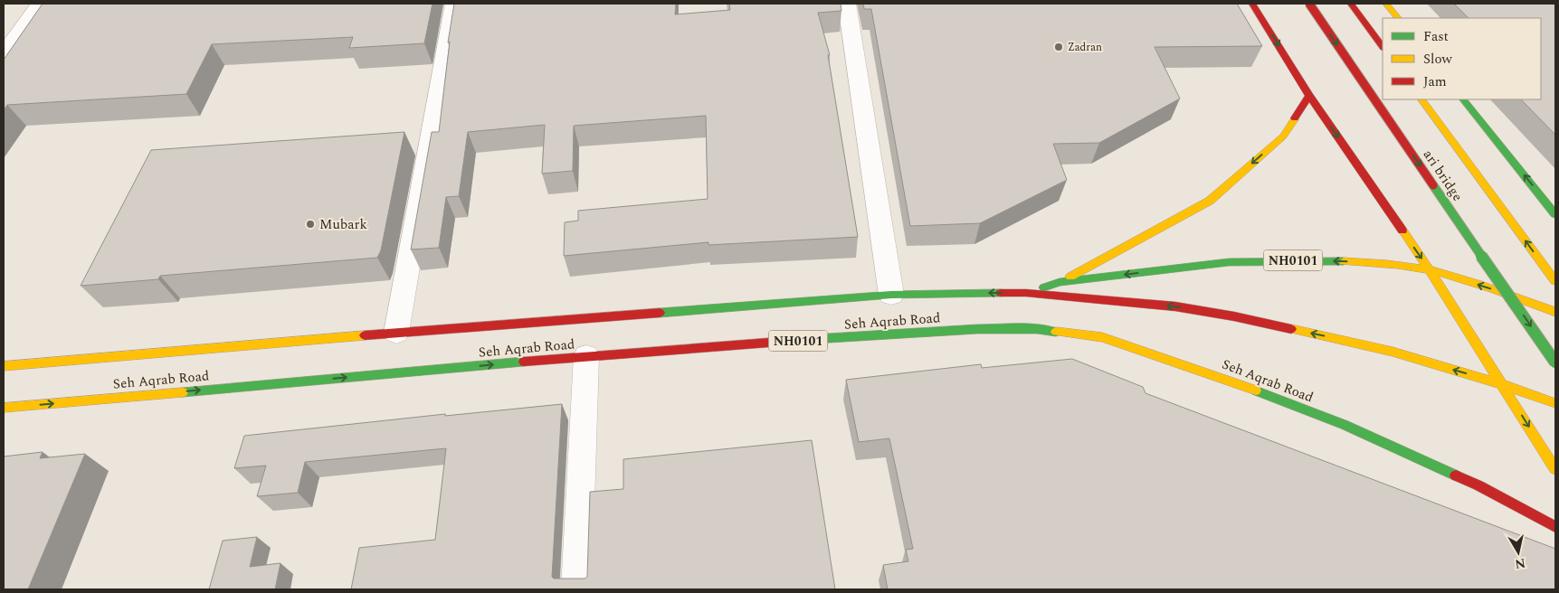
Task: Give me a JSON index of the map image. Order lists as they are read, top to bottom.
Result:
{
  "streets": {
    "main road": ["ari bridge", "NH0101", "Seh Aqrab Road"]
  },
  "crossings": [
    ["NH0101", "Seh Aqrab Road"]
  ],
  "places": ["Zadran", "Mubark"],
  "legend": ["Fast", "Slow", "Jam"],
  "north": "bottom"
}
